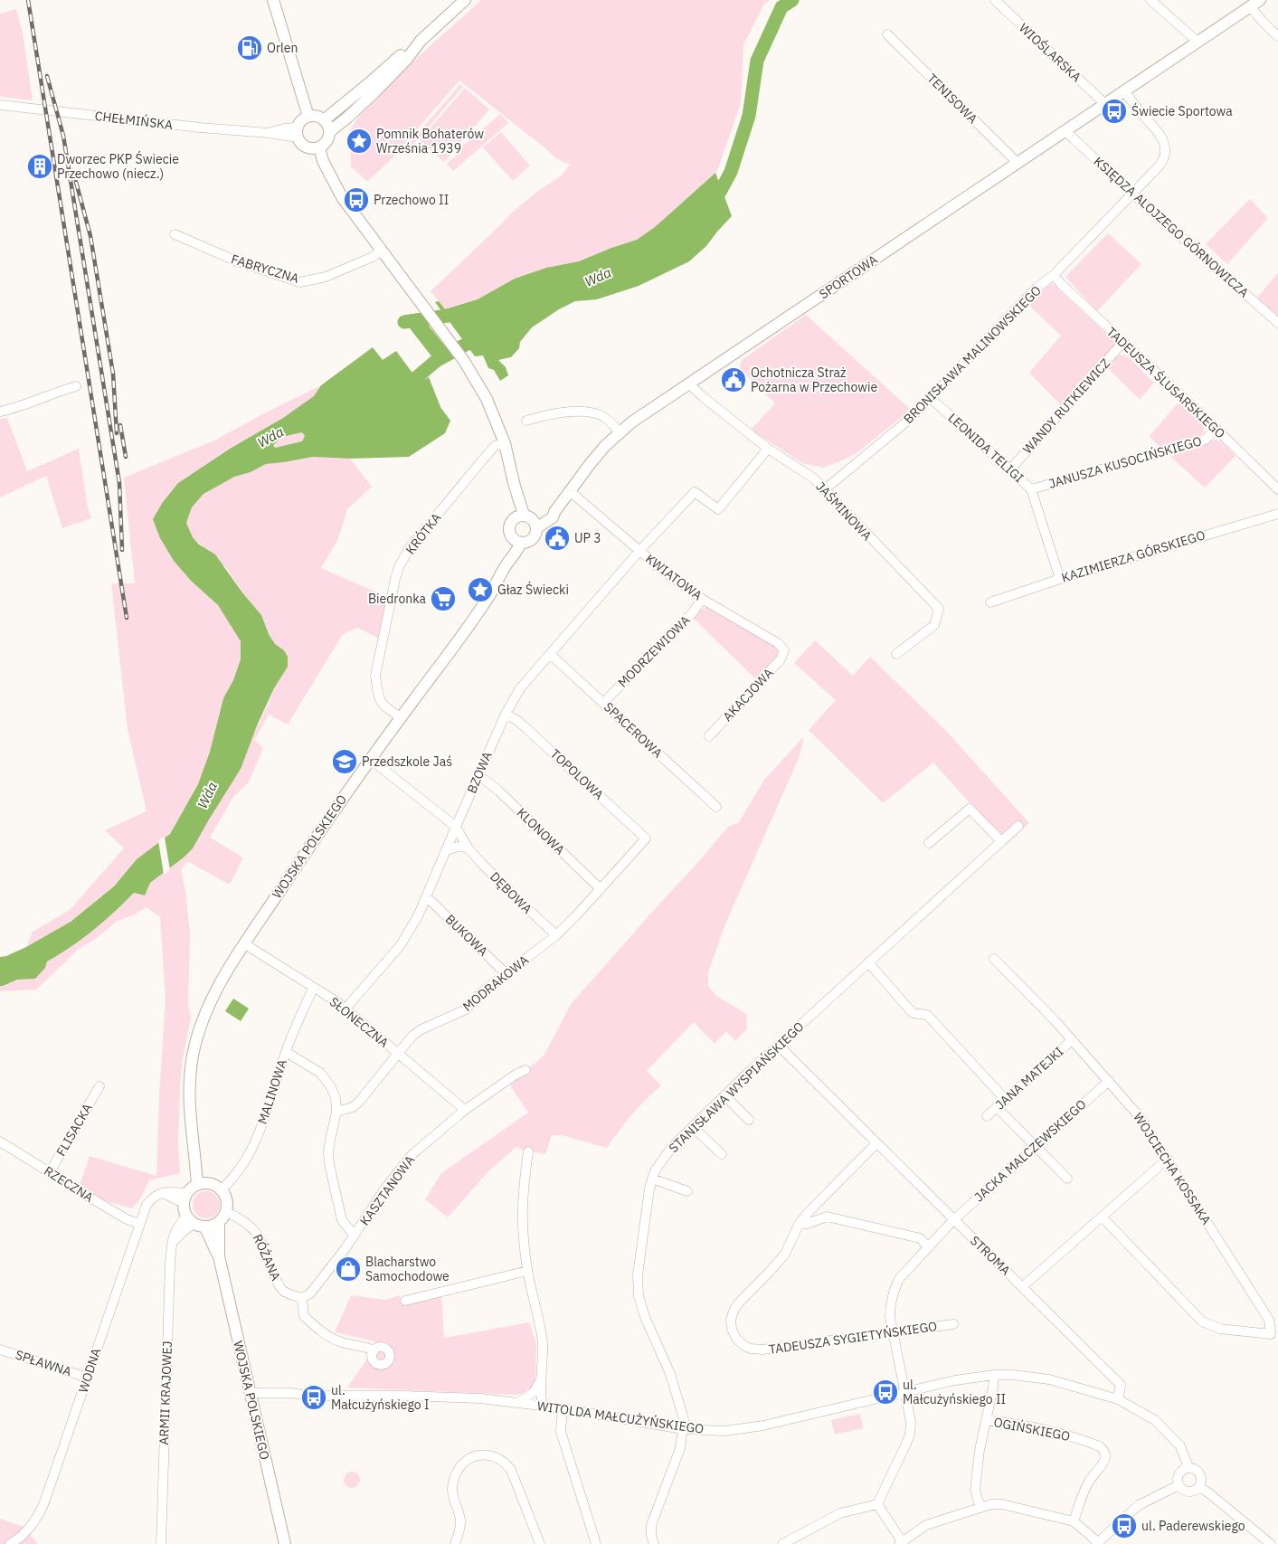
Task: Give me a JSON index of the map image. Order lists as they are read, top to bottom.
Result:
{
  "streets": {
    "street": [
      "WIOŚLARSKA",
      "TENISOWA",
      "CHEŁMIŃSKA",
      "KSIĘDZA ALOJZEGO GÓRNOWICZA",
      "FABRYCZNA",
      "SPORTOWA",
      "BRONISŁAWA MALINOWSKIEGO",
      "TADEUSZA ŚLUSARSKIEGO",
      "WANDY RUTKIEWICZ",
      "LEONIDA TELIGI",
      "JANUSZA KUSOCIŃSKIEGO",
      "JAŚMINOWA",
      "KRÓTKA",
      "KAZIMIERZA GÓRSKIEGO",
      "KWIATOWA",
      "MODRZEWIOWA",
      "AKACJOWA",
      "SPACEROWA",
      "BZOWA",
      "TOPOLOWA",
      "KLONOWA",
      "WOJSKA POLSKIEGO",
      "DĘBOWA",
      "BUKOWA",
      "MODRAKOWA",
      "SŁONECZNA",
      "JANA MATEJKI",
      "STANISŁAWA WYSPIAŃSKIEGO",
      "MALINOWA",
      "FLISACKA",
      "JACKA MALCZEWSKIEGO",
      "WOJCIECHA KOSSAKA",
      "RZECZNA",
      "KASZTANOWA",
      "STROMA",
      "RÓŻANA",
      "TADEUSZA SYGIETYŃSKIEGO",
      "SPŁAWNA",
      "WODNA",
      "ARMII KRAJOWEJ",
      "WITOLDA MAŁCUŻYŃSKIEGO",
      "OGIŃSKIEGO"
    ]
  },
  "crossings": [
    ["WIOŚLARSKA", "SPORTOWA"],
    ["TENISOWA", "SPORTOWA"],
    ["KSIĘDZA ALOJZEGO GÓRNOWICZA", "SPORTOWA"],
    ["KSIĘDZA ALOJZEGO GÓRNOWICZA", "BRONISŁAWA MALINOWSKIEGO"],
    ["SPORTOWA", "BRONISŁAWA MALINOWSKIEGO"],
    ["SPORTOWA", "JAŚMINOWA"],
    ["SPORTOWA", "KWIATOWA"],
    ["SPORTOWA", "WOJSKA POLSKIEGO"],
    ["BRONISŁAWA MALINOWSKIEGO", "TADEUSZA ŚLUSARSKIEGO"],
    ["BRONISŁAWA MALINOWSKIEGO", "LEONIDA TELIGI"],
    ["BRONISŁAWA MALINOWSKIEGO", "JAŚMINOWA"],
    ["TADEUSZA ŚLUSARSKIEGO", "WANDY RUTKIEWICZ"],
    ["TADEUSZA ŚLUSARSKIEGO", "JANUSZA KUSOCIŃSKIEGO"],
    ["WANDY RUTKIEWICZ", "LEONIDA TELIGI"],
    ["LEONIDA TELIGI", "JANUSZA KUSOCIŃSKIEGO"],
    ["LEONIDA TELIGI", "KAZIMIERZA GÓRSKIEGO"],
    ["JAŚMINOWA", "BZOWA"],
    ["KRÓTKA", "WOJSKA POLSKIEGO"],
    ["KWIATOWA", "MODRZEWIOWA"],
    ["KWIATOWA", "AKACJOWA"],
    ["KWIATOWA", "BZOWA"],
    ["MODRZEWIOWA", "SPACEROWA"],
    ["SPACEROWA", "BZOWA"],
    ["BZOWA", "TOPOLOWA"],
    ["BZOWA", "KLONOWA"],
    ["BZOWA", "DĘBOWA"],
    ["BZOWA", "BUKOWA"],
    ["BZOWA", "SŁONECZNA"],
    ["TOPOLOWA", "MODRAKOWA"],
    ["KLONOWA", "MODRAKOWA"],
    ["WOJSKA POLSKIEGO", "SŁONECZNA"],
    ["WOJSKA POLSKIEGO", "MALINOWA"],
    ["WOJSKA POLSKIEGO", "RÓŻANA"],
    ["WOJSKA POLSKIEGO", "WODNA"],
    ["WOJSKA POLSKIEGO", "ARMII KRAJOWEJ"],
    ["WOJSKA POLSKIEGO", "WITOLDA MAŁCUŻYŃSKIEGO"],
    ["DĘBOWA", "MODRAKOWA"],
    ["BUKOWA", "MODRAKOWA"],
    ["MODRAKOWA", "SŁONECZNA"],
    ["SŁONECZNA", "MALINOWA"],
    ["SŁONECZNA", "KASZTANOWA"],
    ["JANA MATEJKI", "WOJCIECHA KOSSAKA"],
    ["STANISŁAWA WYSPIAŃSKIEGO", "STROMA"],
    ["STANISŁAWA WYSPIAŃSKIEGO", "WITOLDA MAŁCUŻYŃSKIEGO"],
    ["MALINOWA", "RÓŻANA"],
    ["MALINOWA", "WODNA"],
    ["MALINOWA", "ARMII KRAJOWEJ"],
    ["FLISACKA", "RZECZNA"],
    ["JACKA MALCZEWSKIEGO", "WOJCIECHA KOSSAKA"],
    ["JACKA MALCZEWSKIEGO", "STROMA"],
    ["JACKA MALCZEWSKIEGO", "TADEUSZA SYGIETYŃSKIEGO"],
    ["JACKA MALCZEWSKIEGO", "WITOLDA MAŁCUŻYŃSKIEGO"],
    ["RZECZNA", "WODNA"],
    ["KASZTANOWA", "RÓŻANA"],
    ["STROMA", "TADEUSZA SYGIETYŃSKIEGO"],
    ["STROMA", "WITOLDA MAŁCUŻYŃSKIEGO"],
    ["RÓŻANA", "WODNA"],
    ["RÓŻANA", "ARMII KRAJOWEJ"],
    ["SPŁAWNA", "WODNA"],
    ["WODNA", "ARMII KRAJOWEJ"]
  ],
  "water": ["Wda"],
  "places": {
    "fuel station": ["Orlen"],
    "bus stop": [
      "Świecie Sportowa",
      "Przechowo II",
      "ul. Małcużyńskiego II",
      "ul. Małcużyńskiego I",
      "ul. Paderewskiego"
    ],
    "place": ["Pomnik Bohaterów Września 1939", "Głaz Świecki"],
    "building": ["Dworzec PKP Świecie Przechowo (niecz.)"],
    "public building": ["Ochotnicza Straż Pożarna w Przechowie", "UP 3"],
    "supermarket": ["Biedronka"],
    "school or university": ["Przedszkole Jaś"],
    "shop": ["Blacharstwo Samochodowe"]
  }
}
